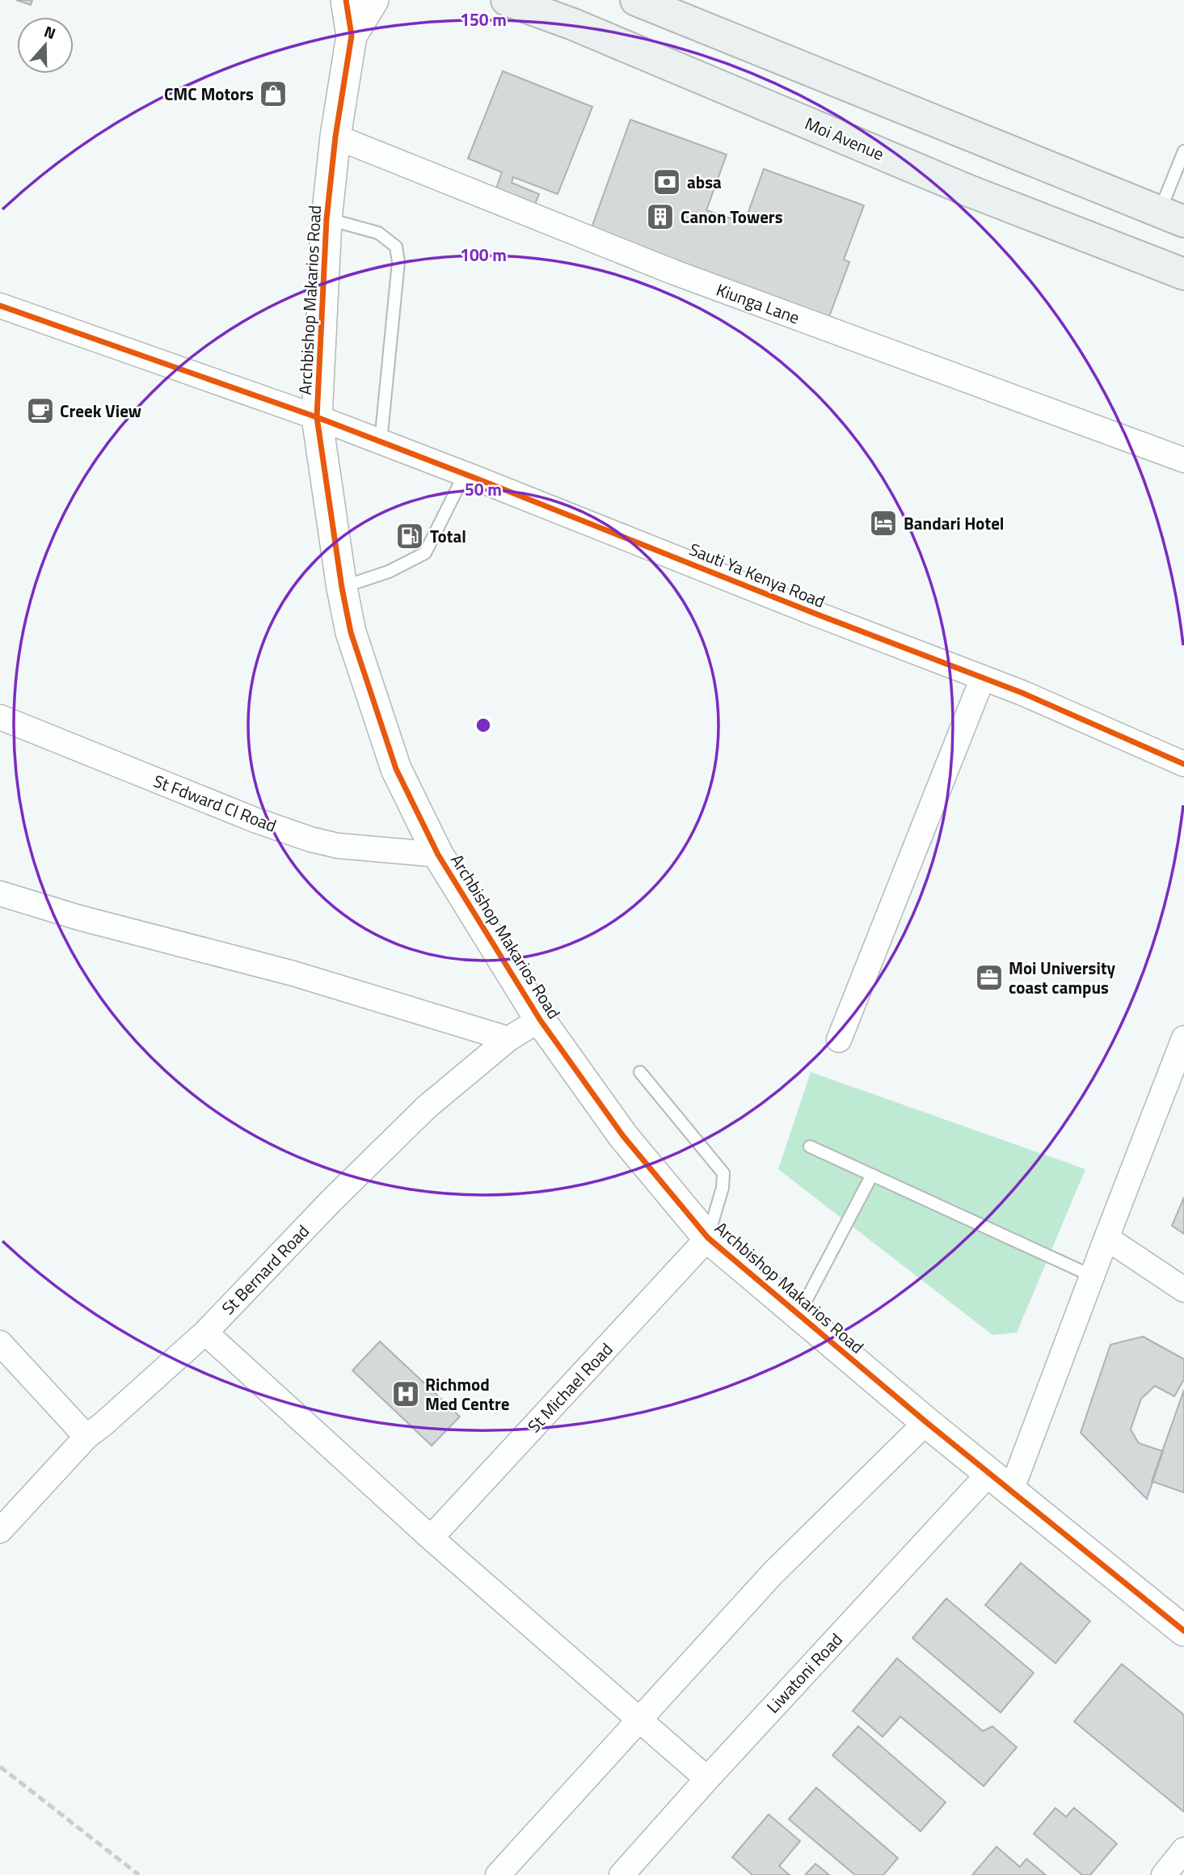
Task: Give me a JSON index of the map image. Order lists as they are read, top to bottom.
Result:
{
  "streets": {
    "main road": ["Moi Avenue"],
    "street": [
      "Archbishop Makarios Road",
      "Kiunga Lane",
      "Sauti Ya Kenya Road",
      "St Fdward Cl Road",
      "St Bernard Road",
      "St Michael Road",
      "Liwatoni Road"
    ]
  },
  "crossings": [
    ["Archbishop Makarios Road", "Kiunga Lane"],
    ["Archbishop Makarios Road", "Sauti Ya Kenya Road"],
    ["Archbishop Makarios Road", "St Fdward Cl Road"],
    ["Archbishop Makarios Road", "St Bernard Road"],
    ["Archbishop Makarios Road", "St Michael Road"],
    ["Archbishop Makarios Road", "Liwatoni Road"]
  ],
  "places": {
    "shop": ["CMC Motors"],
    "bank": ["absa"],
    "building": ["Canon Towers"],
    "cafe": ["Creek View"],
    "hotel": ["Bandari Hotel"],
    "fuel station": ["Total"],
    "office": ["Moi University coast campus"],
    "hospital": ["Richmod Med Centre"]
  },
  "north": "top",
  "rings": ["150 m", "100 m", "50 m"]
}
